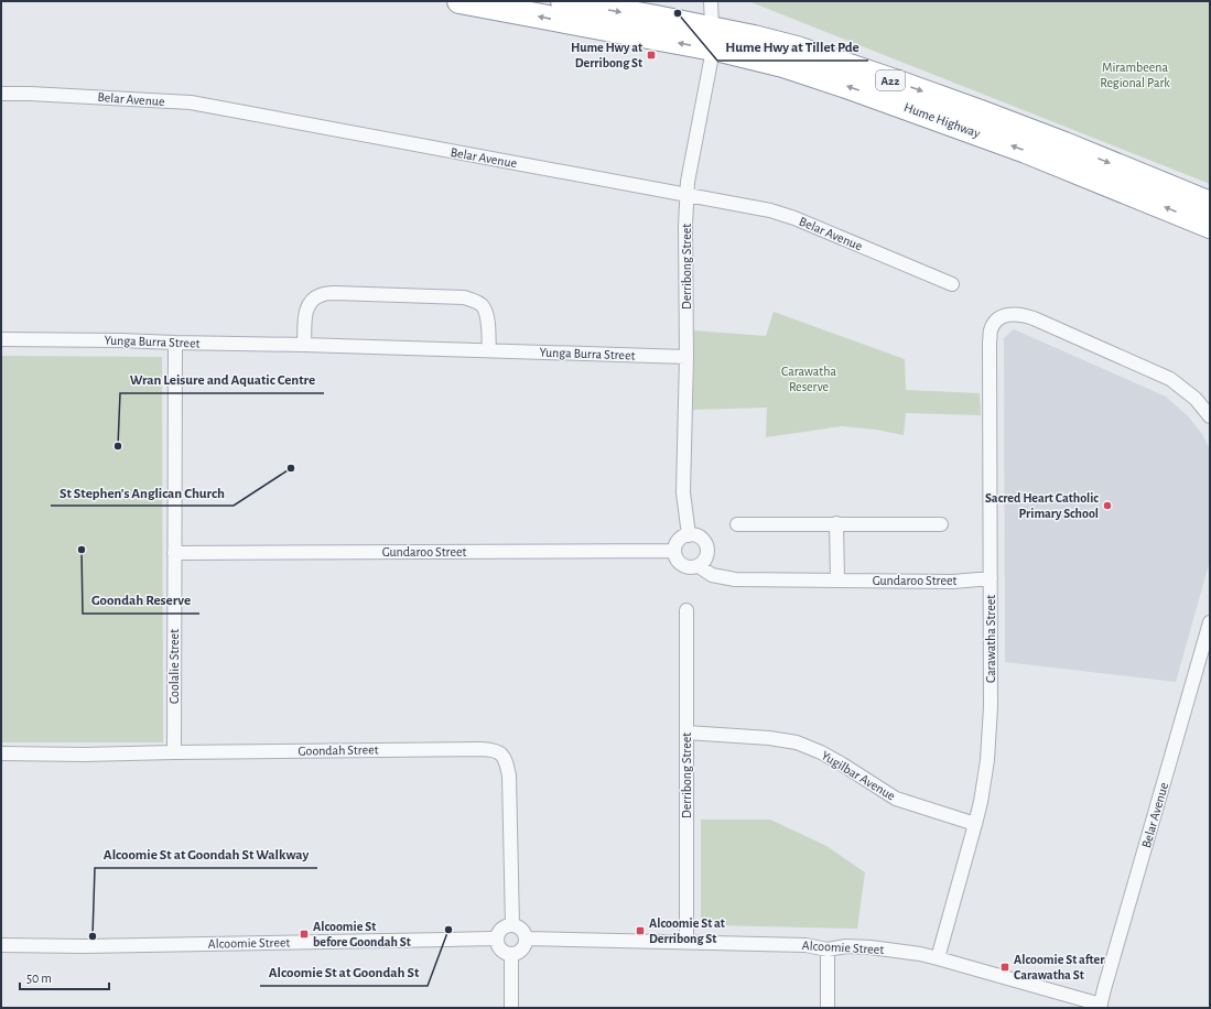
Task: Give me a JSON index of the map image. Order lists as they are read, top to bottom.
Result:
{
  "streets": {
    "highway": ["A22", "Hume Highway"],
    "street": [
      "Belar Avenue",
      "Derribong Street",
      "Yunga Burra Street",
      "Gundaroo Street",
      "Carawatha Street",
      "Coolalie Street",
      "Goondah Street",
      "Yugilbar Avenue",
      "Alcoomie Street"
    ]
  },
  "crossings": [
    ["Belar Avenue", "Derribong Street"],
    ["Belar Avenue", "Alcoomie Street"],
    ["Hume Highway", "Derribong Street"],
    ["Derribong Street", "Yunga Burra Street"],
    ["Derribong Street", "Gundaroo Street"],
    ["Derribong Street", "Yugilbar Avenue"],
    ["Derribong Street", "Alcoomie Street"],
    ["Yunga Burra Street", "Coolalie Street"],
    ["Gundaroo Street", "Carawatha Street"],
    ["Gundaroo Street", "Coolalie Street"],
    ["Carawatha Street", "Yugilbar Avenue"],
    ["Carawatha Street", "Alcoomie Street"],
    ["Coolalie Street", "Goondah Street"],
    ["Goondah Street", "Alcoomie Street"]
  ],
  "parks": ["Mirambeena Regional Park", "Carawatha Reserve"],
  "places": {
    "other": [
      "Hume Hwy at Tillet Pde",
      "Wran Leisure and Aquatic Centre",
      "St Stephen's Anglican Church",
      "Sacred Heart Catholic Primary School",
      "Goondah Reserve",
      "Alcoomie St at Goondah St",
      "Alcoomie St at Goondah St Walkway"
    ],
    "transit": [
      "Hume Hwy at Derribong St",
      "Alcoomie St at Derribong St",
      "Alcoomie St before Goondah St",
      "Alcoomie St after Carawatha St"
    ]
  },
  "scale_bar": "50 m"
}
